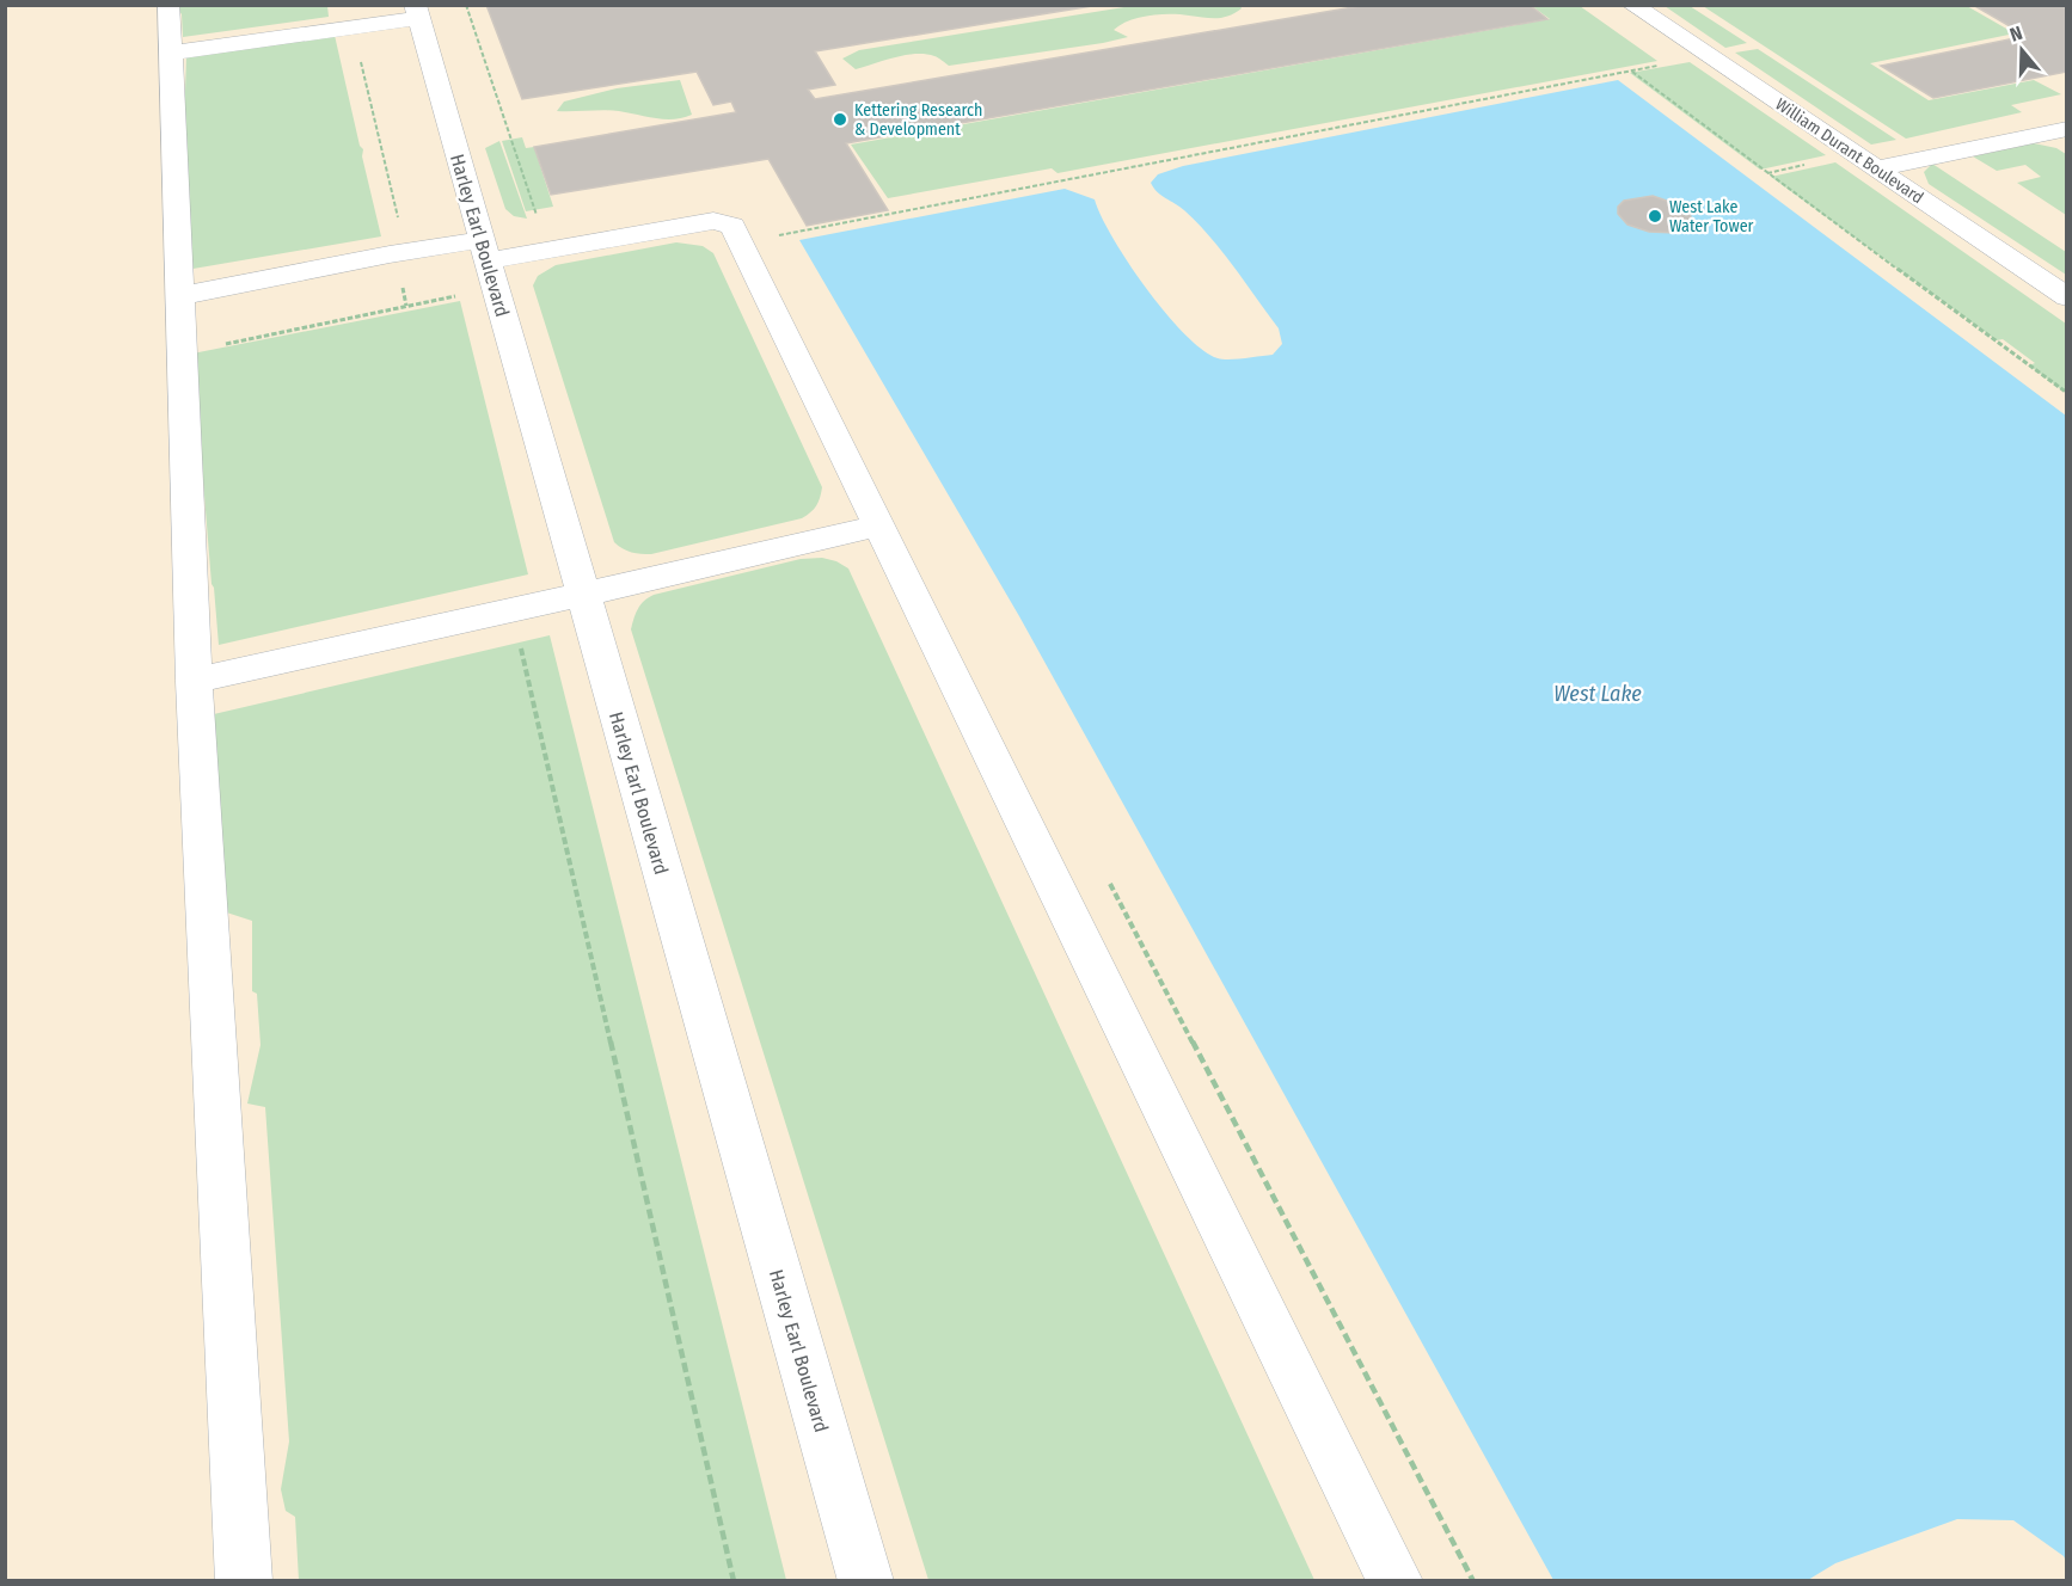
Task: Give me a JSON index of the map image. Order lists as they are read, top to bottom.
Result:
{
  "streets": {
    "lane": ["William Durant Boulevard", "Harley Earl Boulevard"]
  },
  "water": ["West Lake"],
  "places": ["Kettering Research & Development", "West Lake Water Tower"],
  "north": "top"
}
